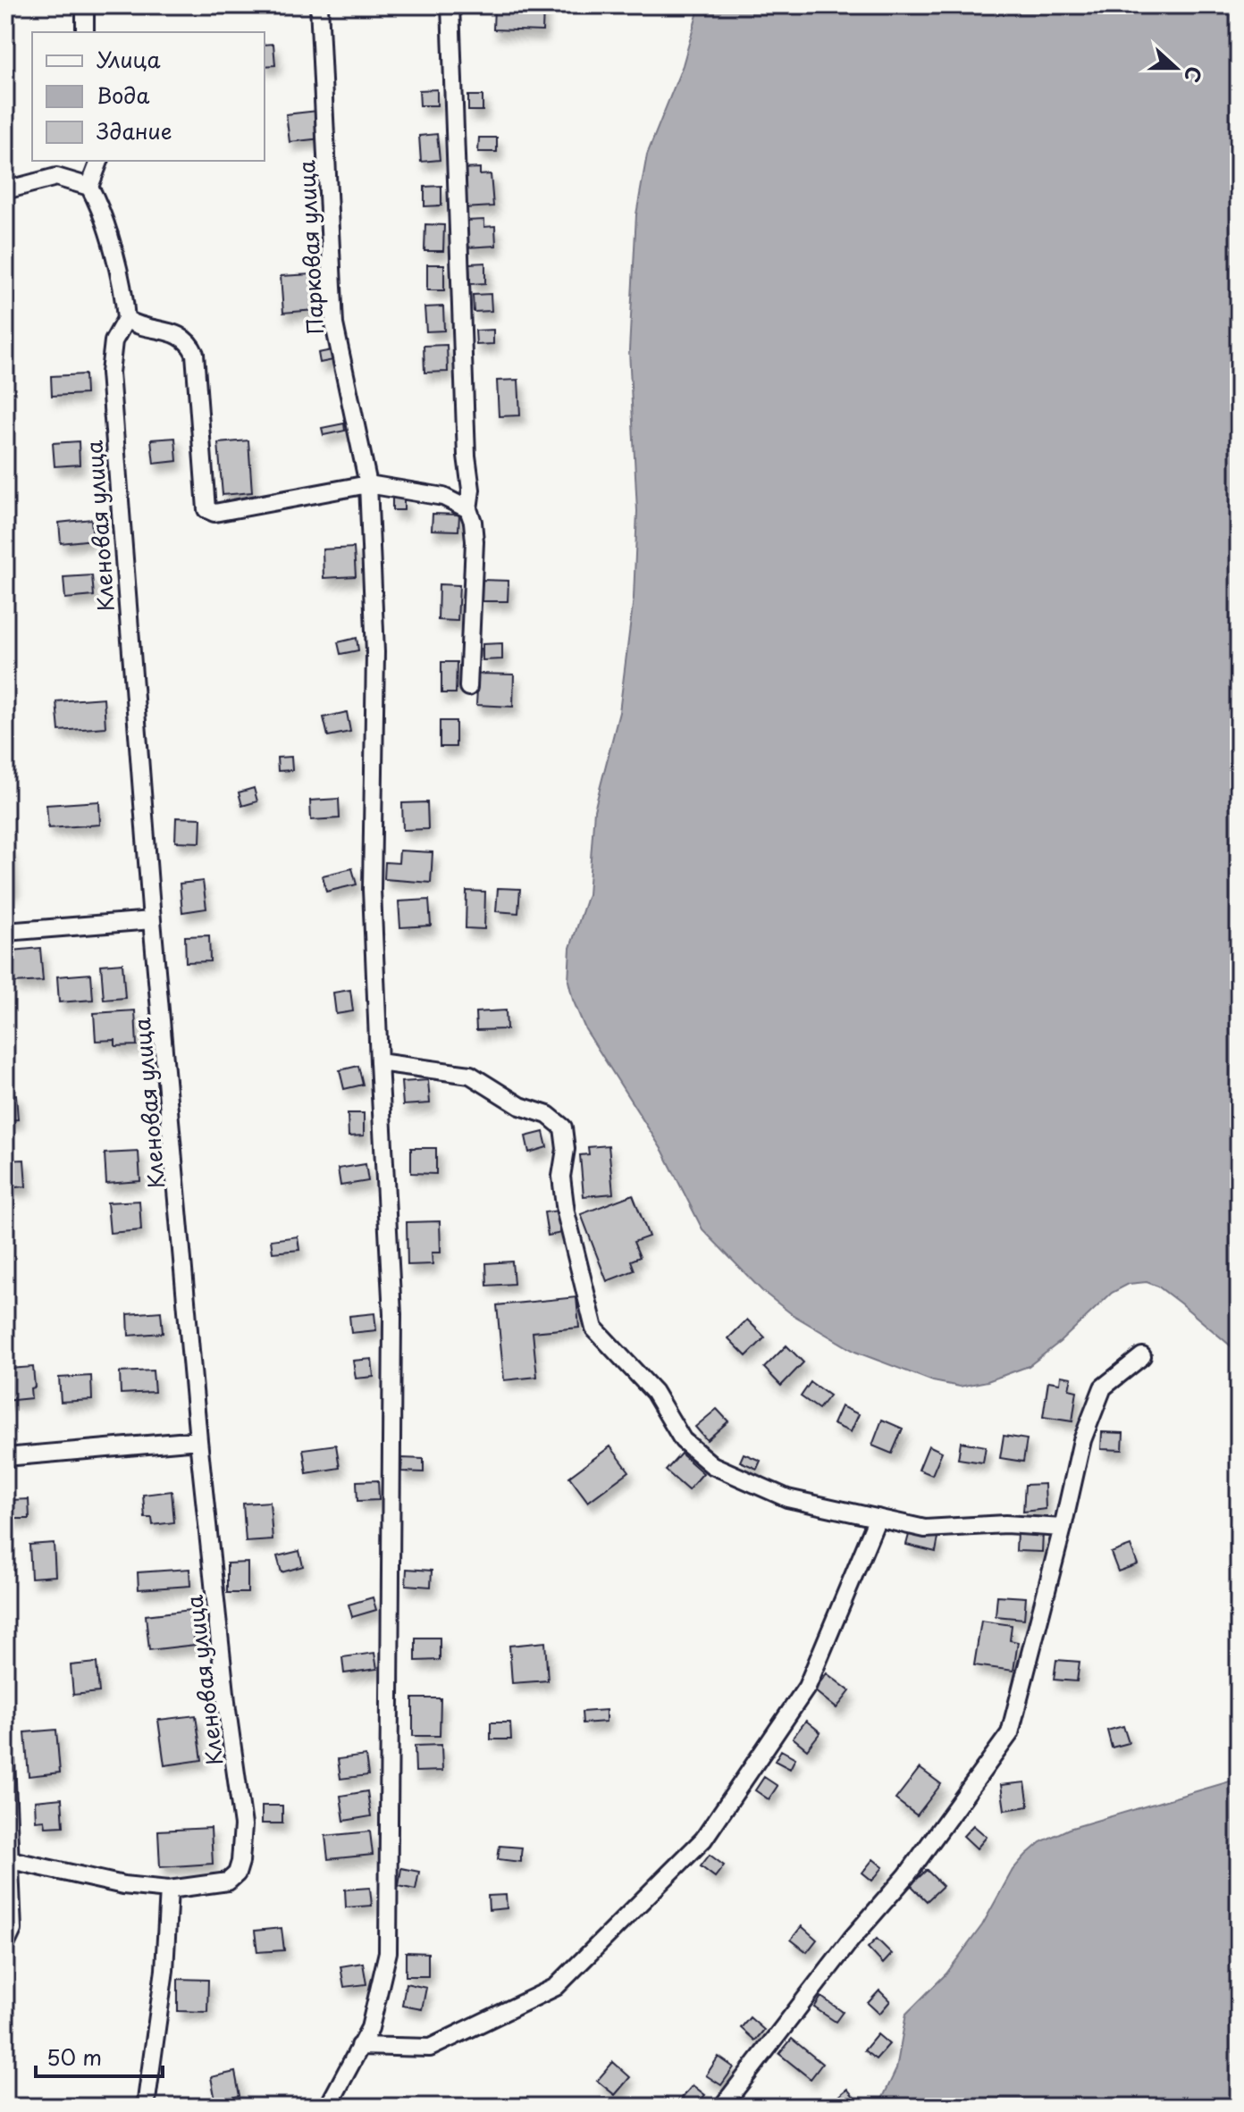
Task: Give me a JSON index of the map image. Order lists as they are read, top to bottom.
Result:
{
  "streets": {
    "street": ["Парковая улица", "Кленовая улица"]
  },
  "legend": ["Улица", "Вода", "Здание"],
  "scale_bar": "50 m",
  "north": "right"
}
